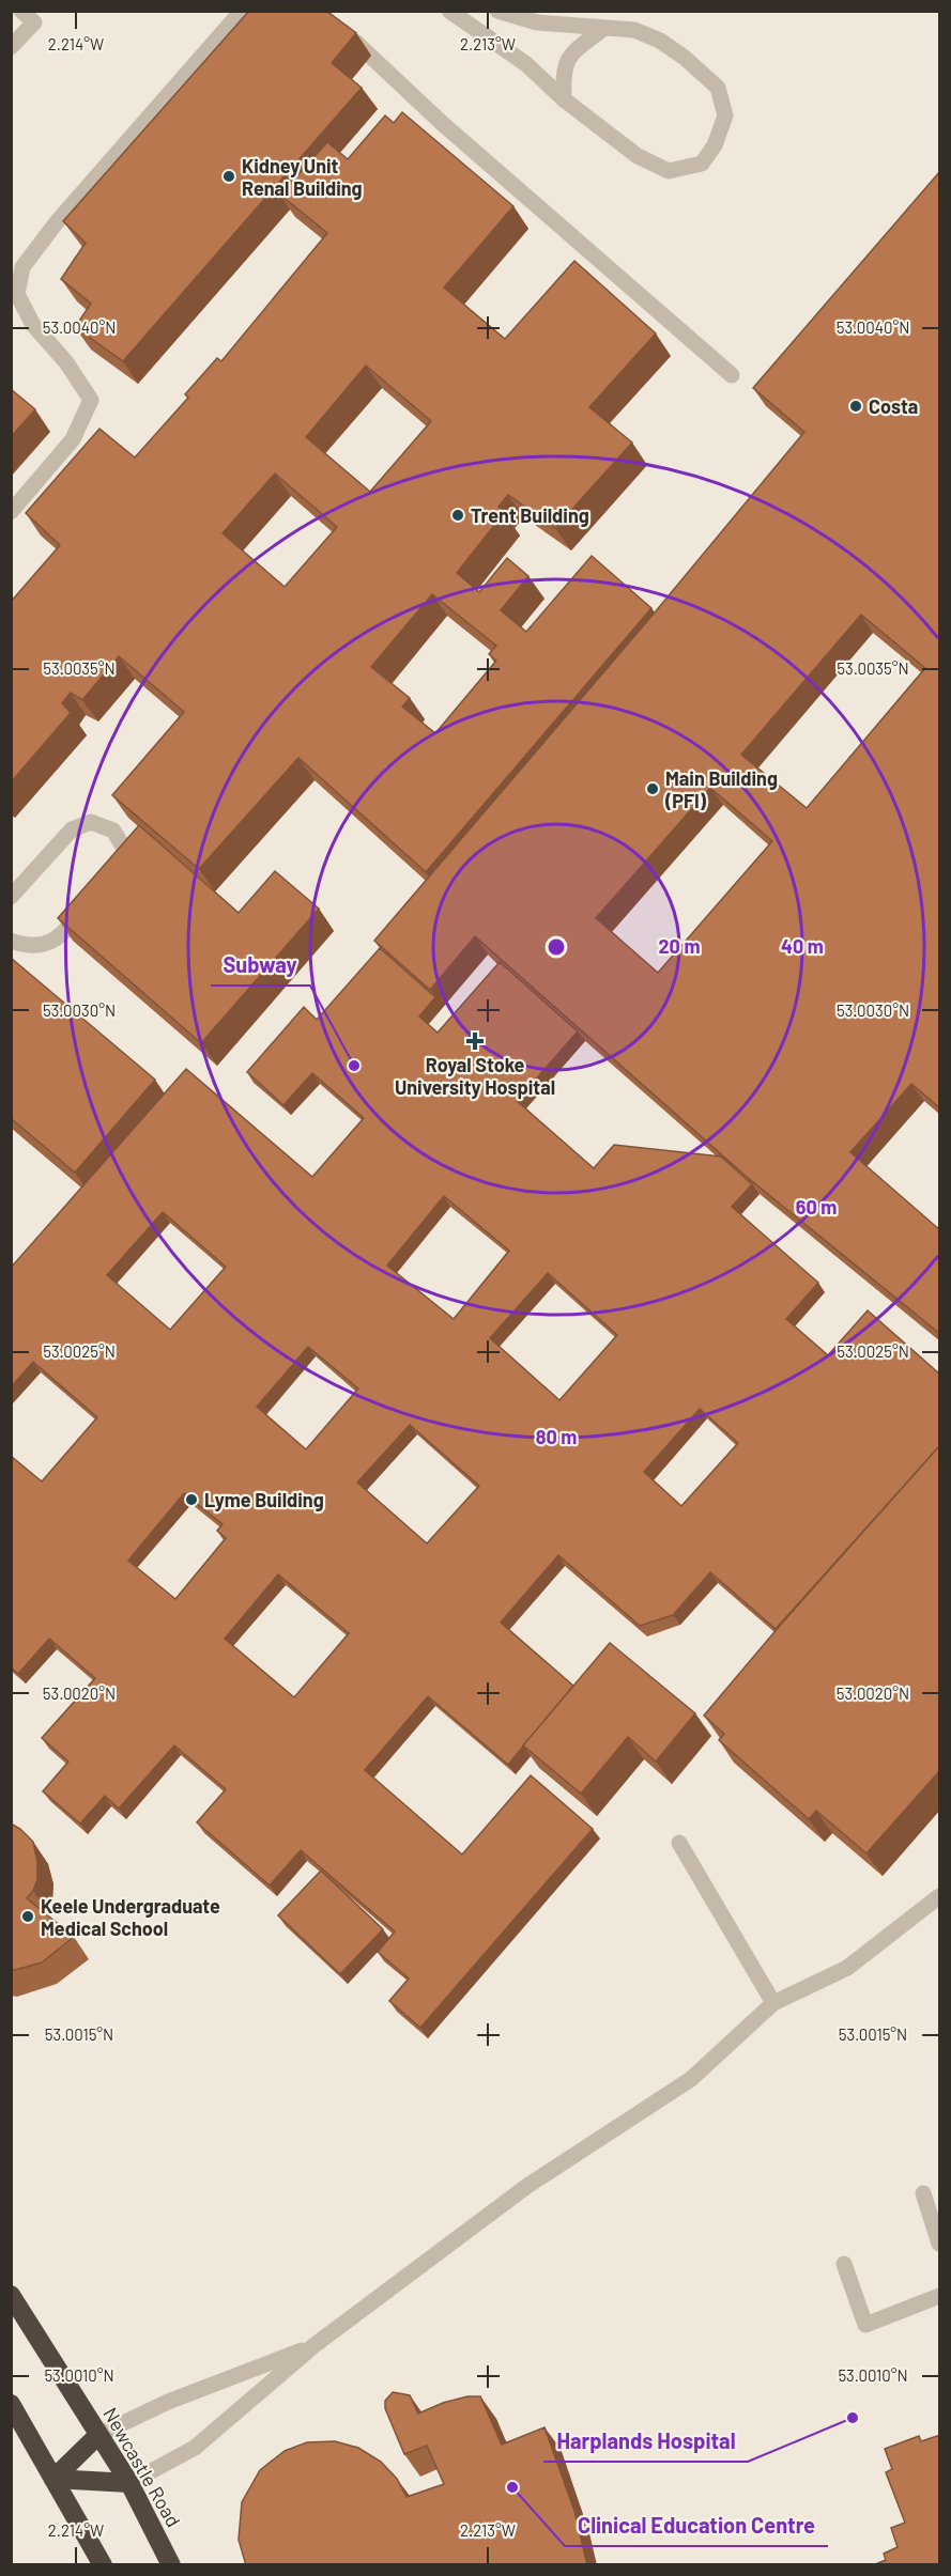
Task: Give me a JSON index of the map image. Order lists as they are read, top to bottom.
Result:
{
  "streets": {
    "highway": ["Newcastle Road"]
  },
  "places": {
    "other": [
      "Kidney Unit Renal Building",
      "Costa",
      "Trent Building",
      "Main Building (PFI)",
      "Subway",
      "Lyme Building",
      "Keele Undergraduate Medical School",
      "Harplands Hospital",
      "Clinical Education Centre"
    ],
    "health": ["Royal Stoke University Hospital"]
  },
  "coordinates": [
    "2.214°W",
    "2.213°W",
    "53.0040°N",
    "53.0035°N",
    "53.0030°N",
    "53.0025°N",
    "53.0020°N",
    "53.0015°N",
    "53.0010°N"
  ],
  "rings": [
    "20 m",
    "40 m",
    "60 m",
    "80 m"
  ]
}
